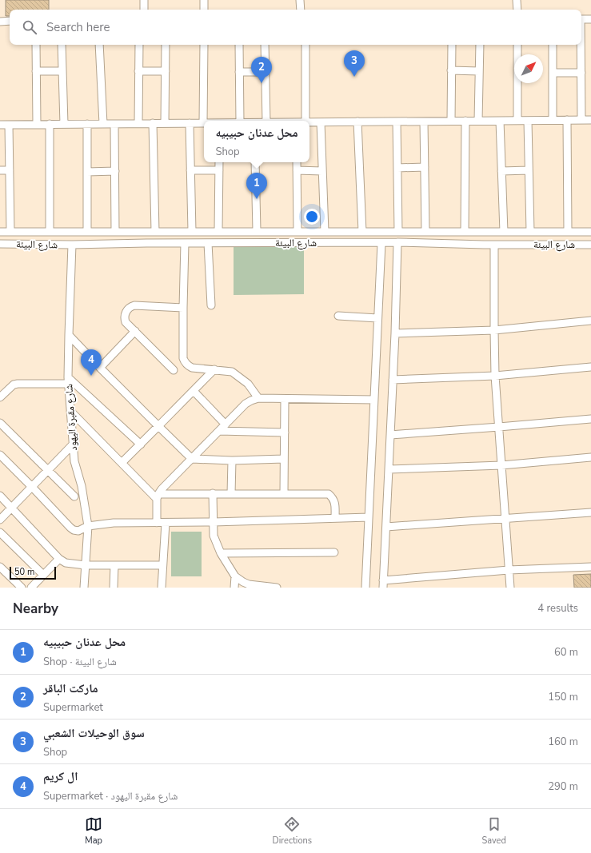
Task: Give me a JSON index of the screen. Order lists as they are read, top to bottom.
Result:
{
  "streets": {
    "street": ["شارع البيئة", "شارع مقبرة اليهود"]
  },
  "crossings": [
    ["شارع البيئة", "شارع مقبرة اليهود"]
  ],
  "scale_bar": "50 m",
  "north": "top right",
  "page": {
    "search": "Search here",
    "pins": [
      "3",
      "2",
      "1",
      "4"
    ],
    "popup": ["محل عدنان حبيبيه", "Shop"],
    "scale": "50 m",
    "heading": ["Nearby", "4 results"],
    "list": [
      {
        "mark": "1",
        "name": "محل عدنان حبيبيه",
        "note": "Shop · شارع البيئة",
        "value": "60 m"
      },
      {
        "mark": "2",
        "name": "ماركت الباقر",
        "note": "Supermarket",
        "value": "150 m"
      },
      {
        "mark": "3",
        "name": "سوق الوحيلات الشعبي",
        "note": "Shop",
        "value": "160 m"
      },
      {
        "mark": "4",
        "name": "ال كريم",
        "note": "Supermarket · شارع مقبرة اليهود",
        "value": "290 m"
      }
    ],
    "nav": ["Map", "Directions", "Saved"]
  }
}
